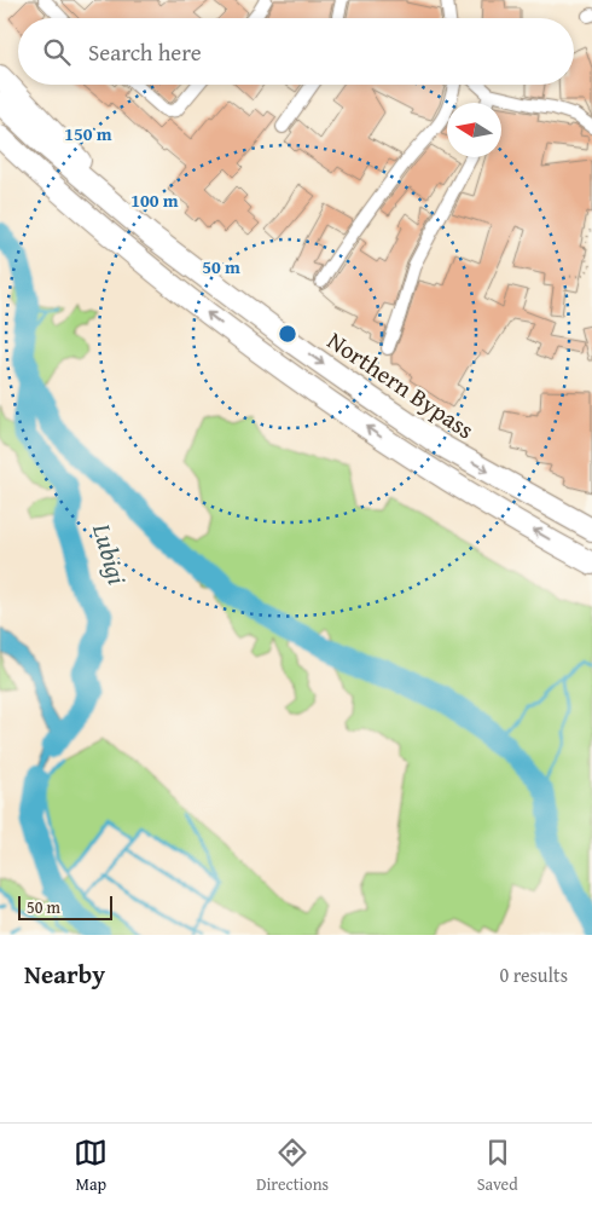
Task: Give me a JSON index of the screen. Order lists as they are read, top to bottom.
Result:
{
  "streets": {
    "highway": ["Northern Bypass"]
  },
  "water": ["Lubigi"],
  "scale_bar": "50 m",
  "north": "left",
  "page": {
    "search": "Search here",
    "scale": "50 m",
    "heading": ["Nearby", "0 results"],
    "nav": ["Map", "Directions", "Saved"]
  },
  "rings": ["150 m", "100 m", "50 m"]
}
